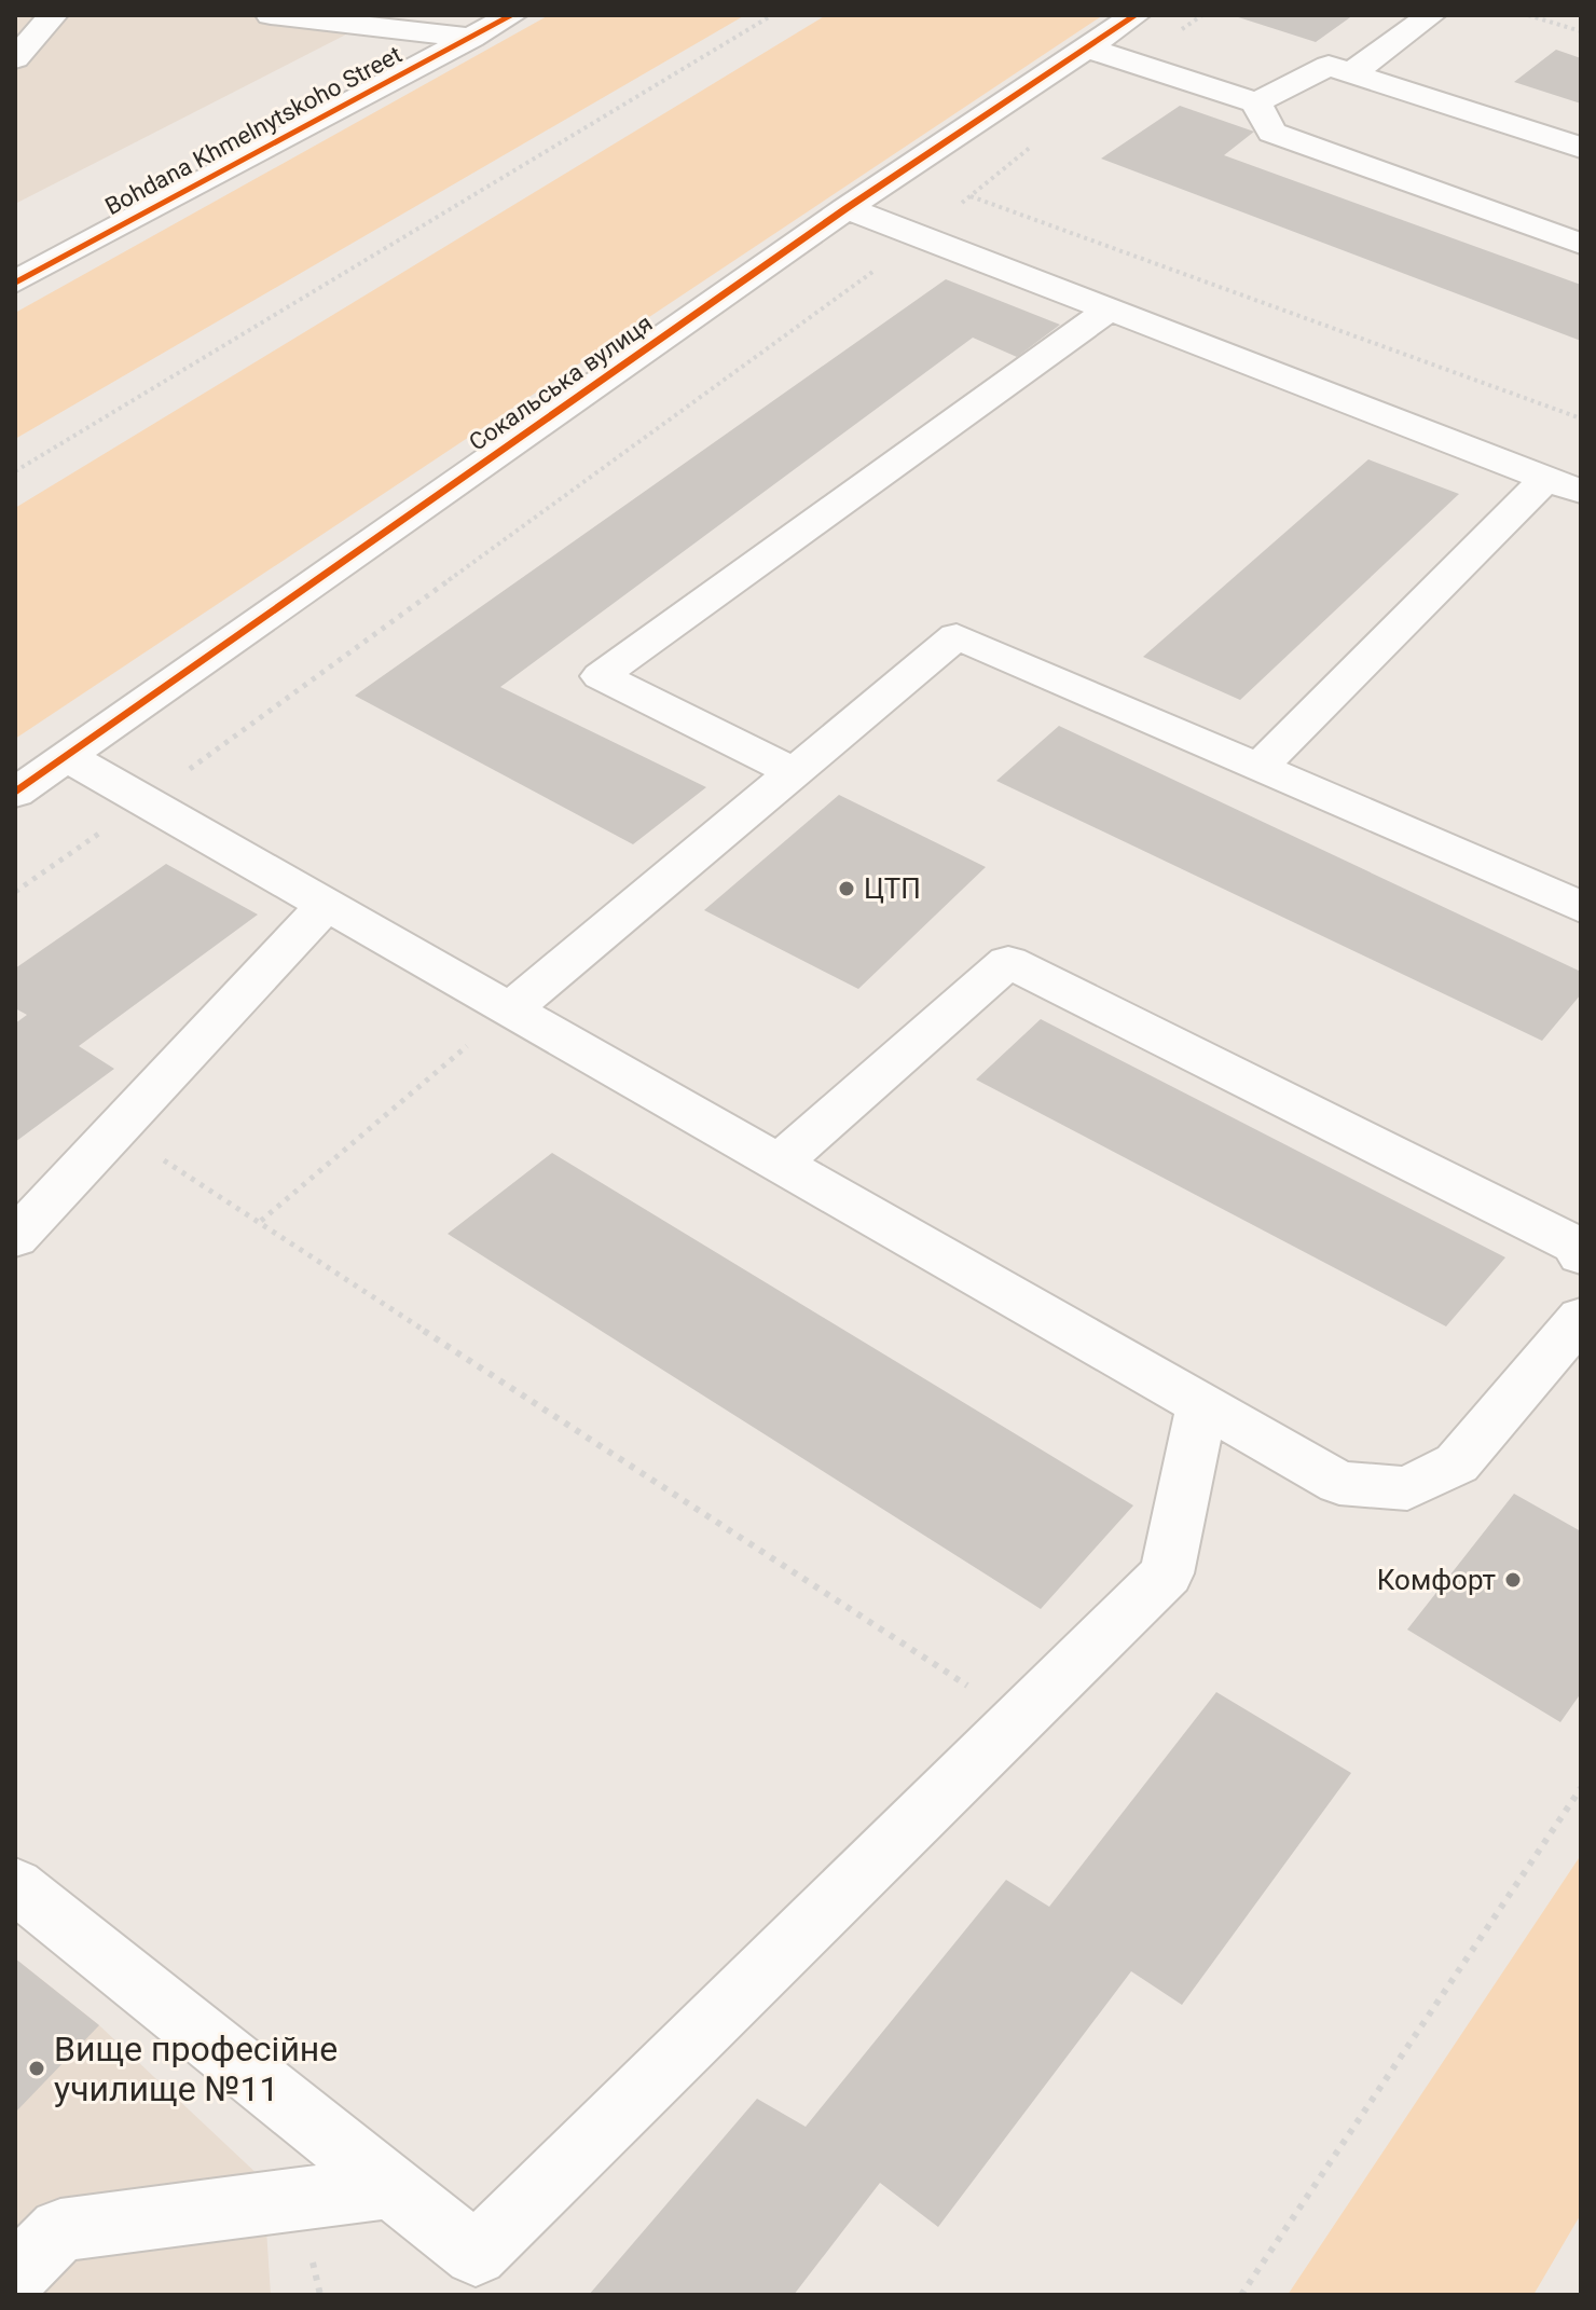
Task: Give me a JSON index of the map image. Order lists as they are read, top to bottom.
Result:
{
  "streets": {
    "street": ["Bohdana Khmelnytskoho Street", "Сокальська вулиця"]
  },
  "places": ["ЦТП", "Комфорт", "Вище професійне училище №11"]
}
